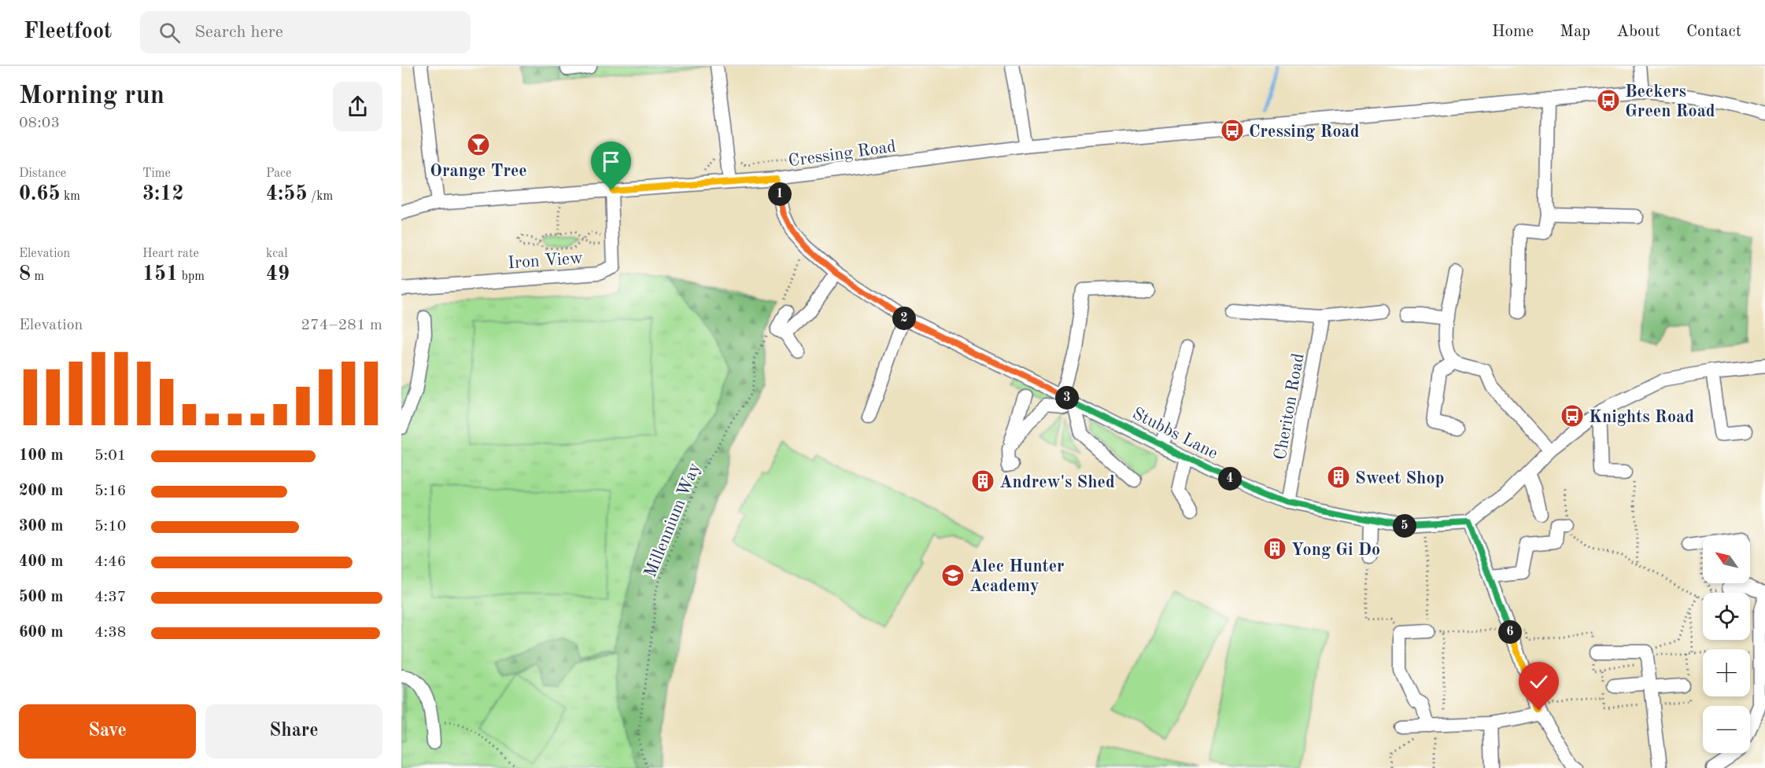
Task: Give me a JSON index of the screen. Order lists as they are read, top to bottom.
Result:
{
  "streets": {
    "street": [
      "Cressing Road",
      "Iron View",
      "Cheriton Road",
      "Stubbs Lane"
    ],
    "path": ["Millennium Way"]
  },
  "crossings": [
    ["Cressing Road", "Iron View"],
    ["Cressing Road", "Stubbs Lane"],
    ["Cheriton Road", "Stubbs Lane"]
  ],
  "places": {
    "bus stop": ["Beckers Green Road", "Cressing Road", "Knights Road"],
    "bar": ["Orange Tree"],
    "building": ["Sweet Shop", "Andrew's Shed", "Yong Gi Do"],
    "school or university": ["Alec Hunter Academy"]
  },
  "north": "top left",
  "page": {
    "header": "Fleetfoot",
    "search": "Search here",
    "nav": [
      "Home",
      "Map",
      "About",
      "Contact"
    ],
    "heading": ["Morning run", "08:03"],
    "stats": [
      ["Distance", "0.65 km"],
      ["Time", "3:12"],
      ["Pace", "4:55 /km"],
      ["Elevation", "8 m"],
      ["Heart rate", "151 bpm"],
      ["kcal", "49"]
    ],
    "pins": [
      "1",
      "2",
      "3",
      "4",
      "5",
      "6"
    ],
    "chart": ["Elevation", "274–281 m"],
    "list": [
      {
        "name": "100 m",
        "note": "5:01"
      },
      {
        "name": "200 m",
        "note": "5:16"
      },
      {
        "name": "300 m",
        "note": "5:10"
      },
      {
        "name": "400 m",
        "note": "4:46"
      },
      {
        "name": "500 m",
        "note": "4:37"
      },
      {
        "name": "600 m",
        "note": "4:38"
      }
    ],
    "map_buttons": ["+", "−"],
    "buttons": ["Save", "Share"]
  }
}
